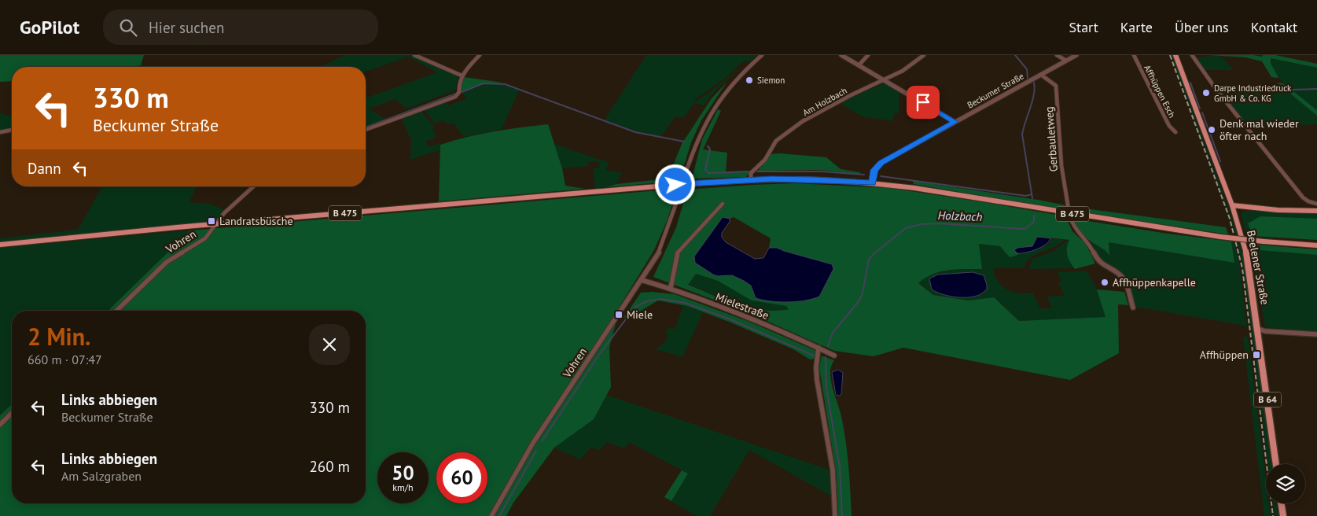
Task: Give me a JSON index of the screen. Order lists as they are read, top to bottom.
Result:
{
  "streets": {
    "main road": ["B 475", "Beelener Straße", "B 64"],
    "street": [
      "Beckumer Straße",
      "Affhüppen Esch",
      "Am Holzbach",
      "Gerbauletweg",
      "Vohren",
      "Mielestraße"
    ]
  },
  "crossings": [
    ["Beckumer Straße", "Gerbauletweg"],
    ["Beckumer Straße", "B 475"],
    ["Am Holzbach", "B 475"],
    ["B 475", "Vohren"],
    ["Vohren", "Mielestraße"]
  ],
  "water": ["Holzbach"],
  "places": {
    "other": [
      "Siemon",
      "Darpe Industriedruck GmbH & Co. KG",
      "Denk mal wieder öfter nach",
      "Affhüppenkapelle"
    ],
    "transit": ["Landratsbüsche", "Miele", "Affhüppen"]
  },
  "page": {
    "header": "GoPilot",
    "search": "Hier suchen",
    "nav": [
      "Start",
      "Karte",
      "Über uns",
      "Kontakt"
    ],
    "turn": ["330 m", "Beckumer Straße"],
    "then": "Dann",
    "heading": ["2 Min.", "660 m · 07:47"],
    "list": [
      {
        "name": "Links abbiegen",
        "note": "Beckumer Straße",
        "value": "330 m"
      },
      {
        "name": "Links abbiegen",
        "note": "Am Salzgraben",
        "value": "260 m"
      }
    ],
    "speed": "50 km/h",
    "limit": "60"
  }
}
